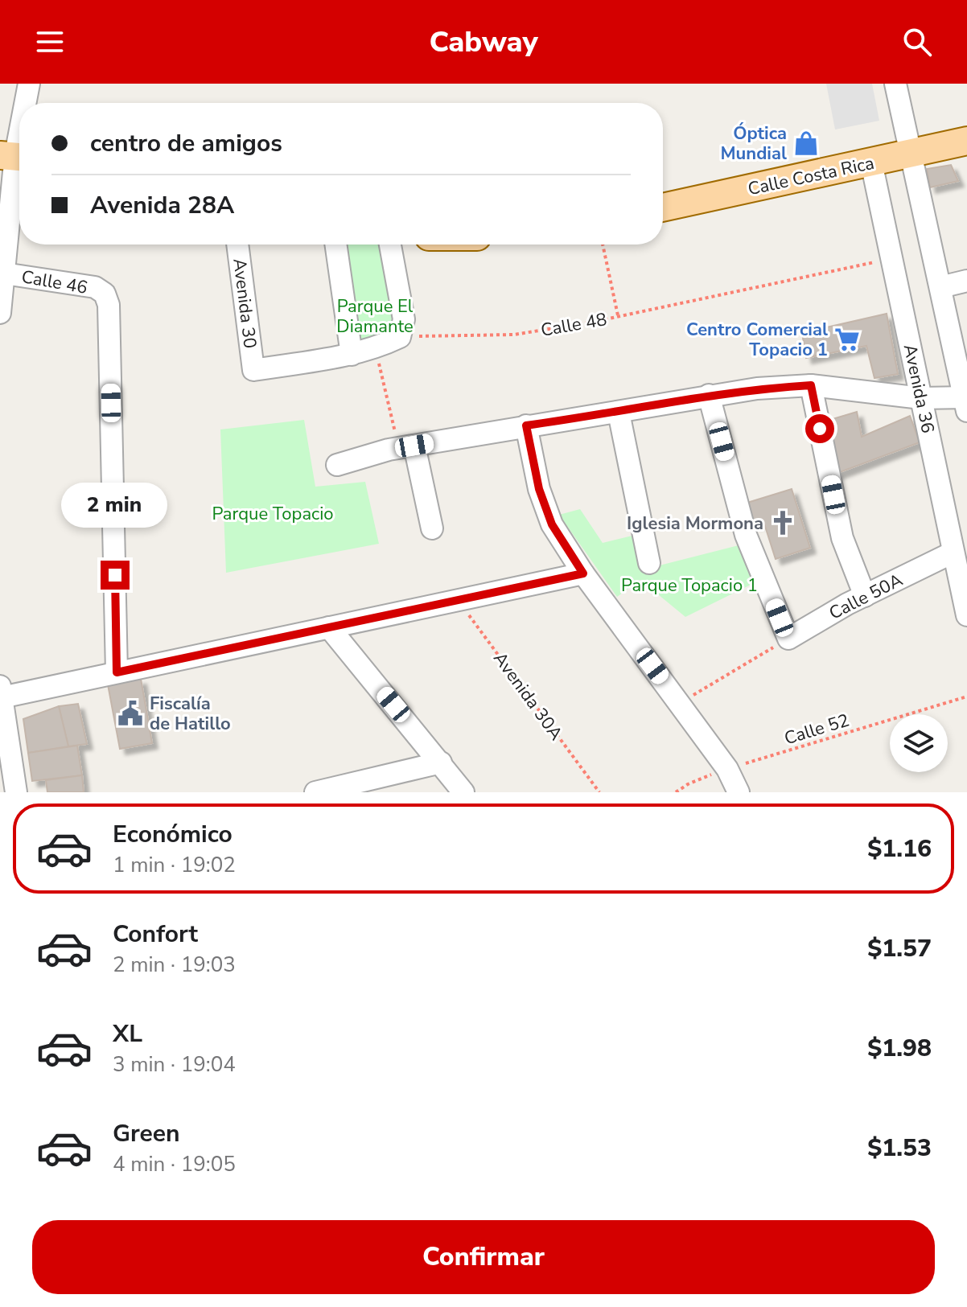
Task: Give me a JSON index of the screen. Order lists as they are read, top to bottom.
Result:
{
  "streets": {
    "main road": ["Calle Costa Rica"],
    "street": [
      "Calle 46",
      "Avenida 30",
      "Avenida 36",
      "Calle 50A"
    ],
    "path": ["Calle 48", "Avenida 30A", "Calle 52"]
  },
  "crossings": [
    ["Calle Costa Rica", "Avenida 36"],
    ["Calle 48", "Avenida 36"],
    ["Avenida 36", "Calle 50A"]
  ],
  "parks": ["Parque El Diamante", "Parque Topacio", "Parque Topacio 1"],
  "places": {
    "shop": ["Óptica Mundial"],
    "supermarket": ["Centro Comercial Topacio 1"],
    "church": ["Iglesia Mormona"],
    "public building": ["Fiscalía de Hatillo"]
  },
  "page": {
    "header": "Cabway",
    "banner": ["centro de amigos", "Avenida 28A"],
    "bubble": "2 min",
    "list": [
      {
        "name": "Económico",
        "note": "1 min · 19:02",
        "value": "$1.16"
      },
      {
        "name": "Confort",
        "note": "2 min · 19:03",
        "value": "$1.57"
      },
      {
        "name": "XL",
        "note": "3 min · 19:04",
        "value": "$1.98"
      },
      {
        "name": "Green",
        "note": "4 min · 19:05",
        "value": "$1.53"
      }
    ],
    "buttons": "Confirmar"
  }
}
